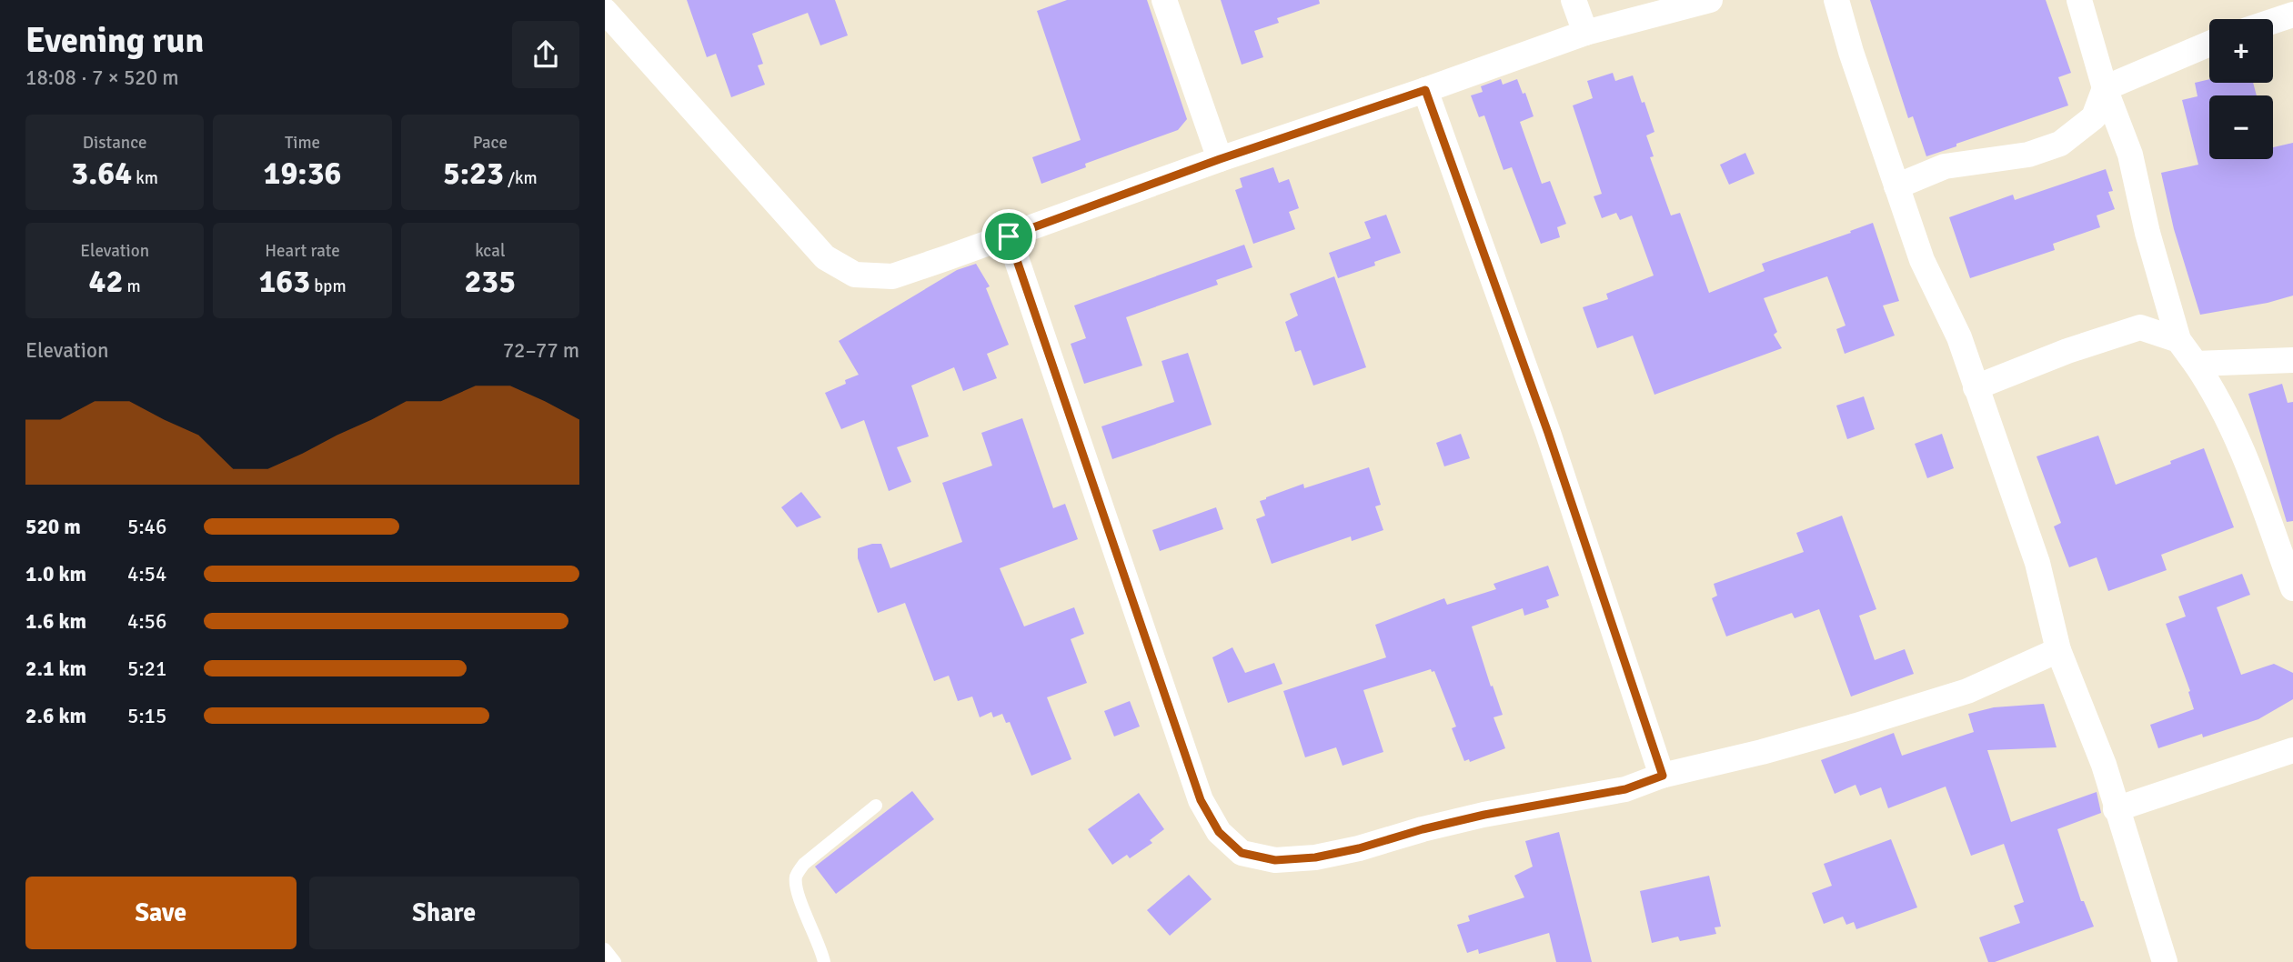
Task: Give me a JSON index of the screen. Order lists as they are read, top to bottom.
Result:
{
  "page": {
    "heading": ["Evening run", "18:08 · 7 × 520 m"],
    "map_buttons": ["+", "−"],
    "stats": [
      ["Distance", "3.64 km"],
      ["Time", "19:36"],
      ["Pace", "5:23 /km"],
      ["Elevation", "42 m"],
      ["Heart rate", "163 bpm"],
      ["kcal", "235"]
    ],
    "chart": ["Elevation", "72–77 m"],
    "list": [
      {
        "name": "520 m",
        "note": "5:46"
      },
      {
        "name": "1.0 km",
        "note": "4:54"
      },
      {
        "name": "1.6 km",
        "note": "4:56"
      },
      {
        "name": "2.1 km",
        "note": "5:21"
      },
      {
        "name": "2.6 km",
        "note": "5:15"
      }
    ],
    "buttons": ["Save", "Share"]
  }
}
